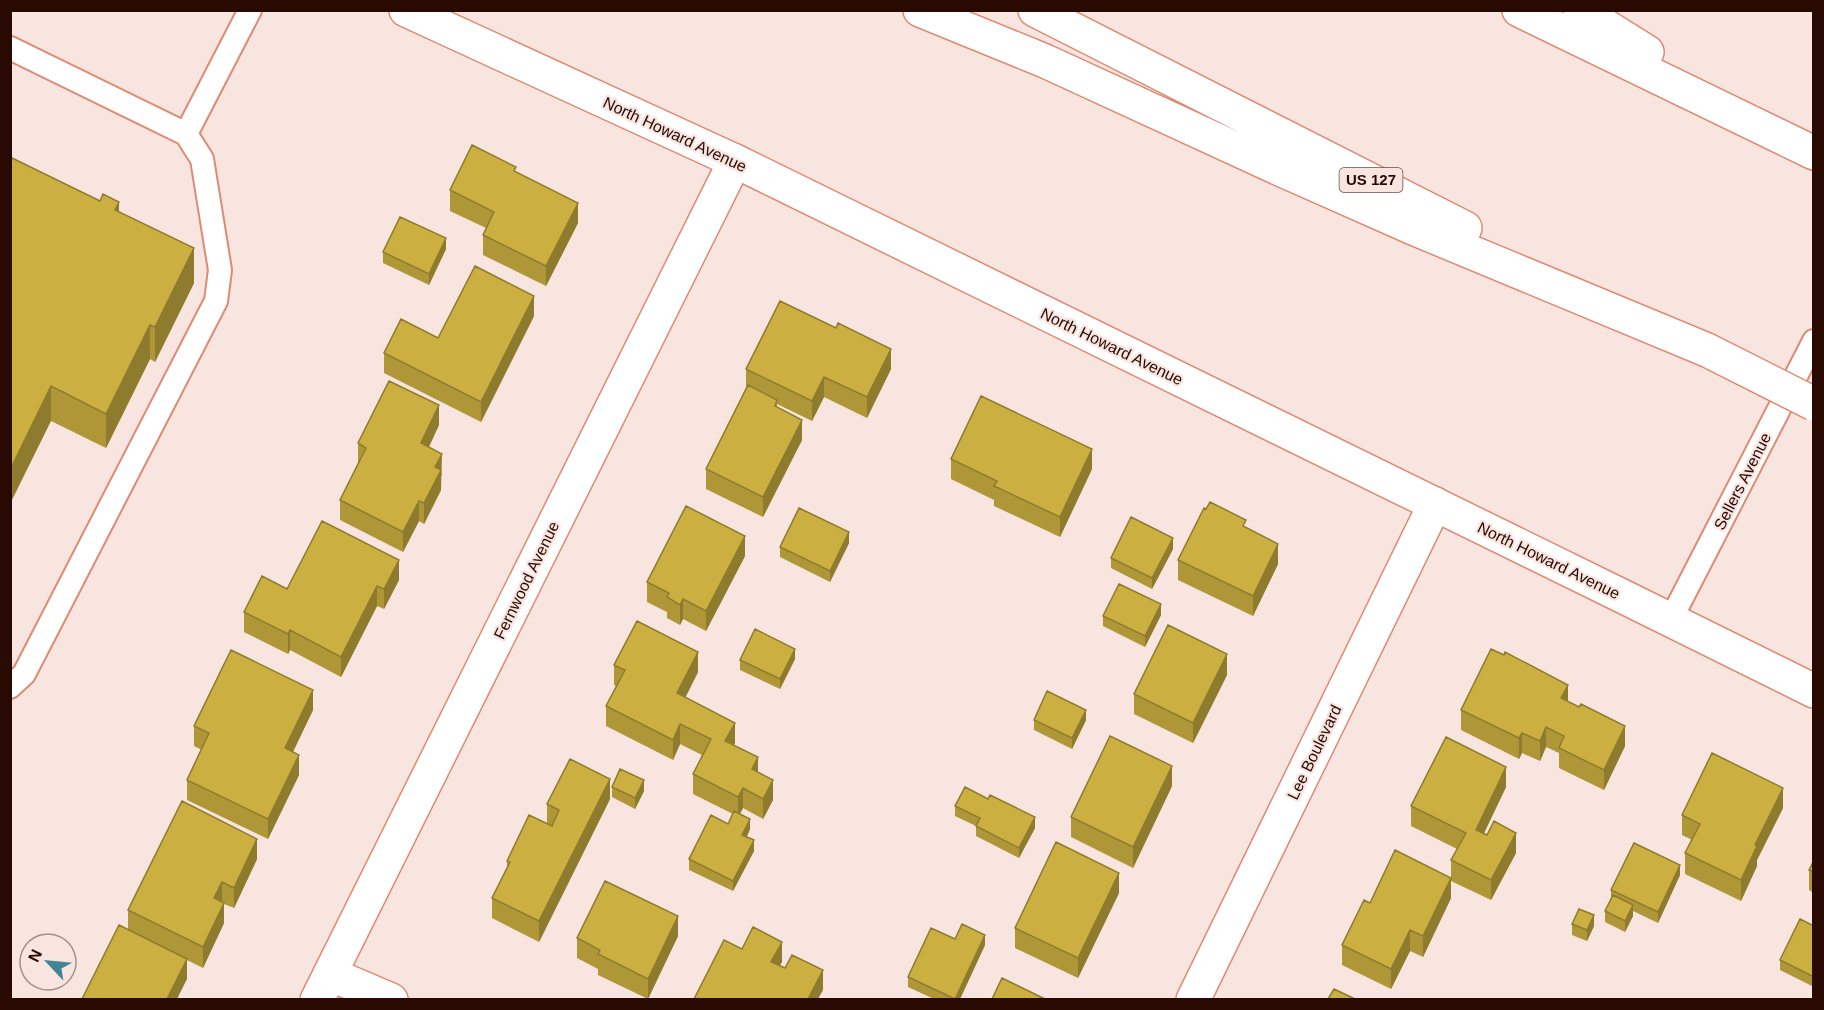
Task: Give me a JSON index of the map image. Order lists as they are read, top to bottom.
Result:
{
  "streets": {
    "main road": [
      "North Howard Avenue",
      "US 127",
      "Fernwood Avenue",
      "Lee Boulevard"
    ],
    "lane": ["Sellers Avenue"]
  },
  "crossings": [
    ["North Howard Avenue", "Sellers Avenue"],
    ["North Howard Avenue", "Fernwood Avenue"],
    ["North Howard Avenue", "Lee Boulevard"]
  ],
  "north": "top left"
}
